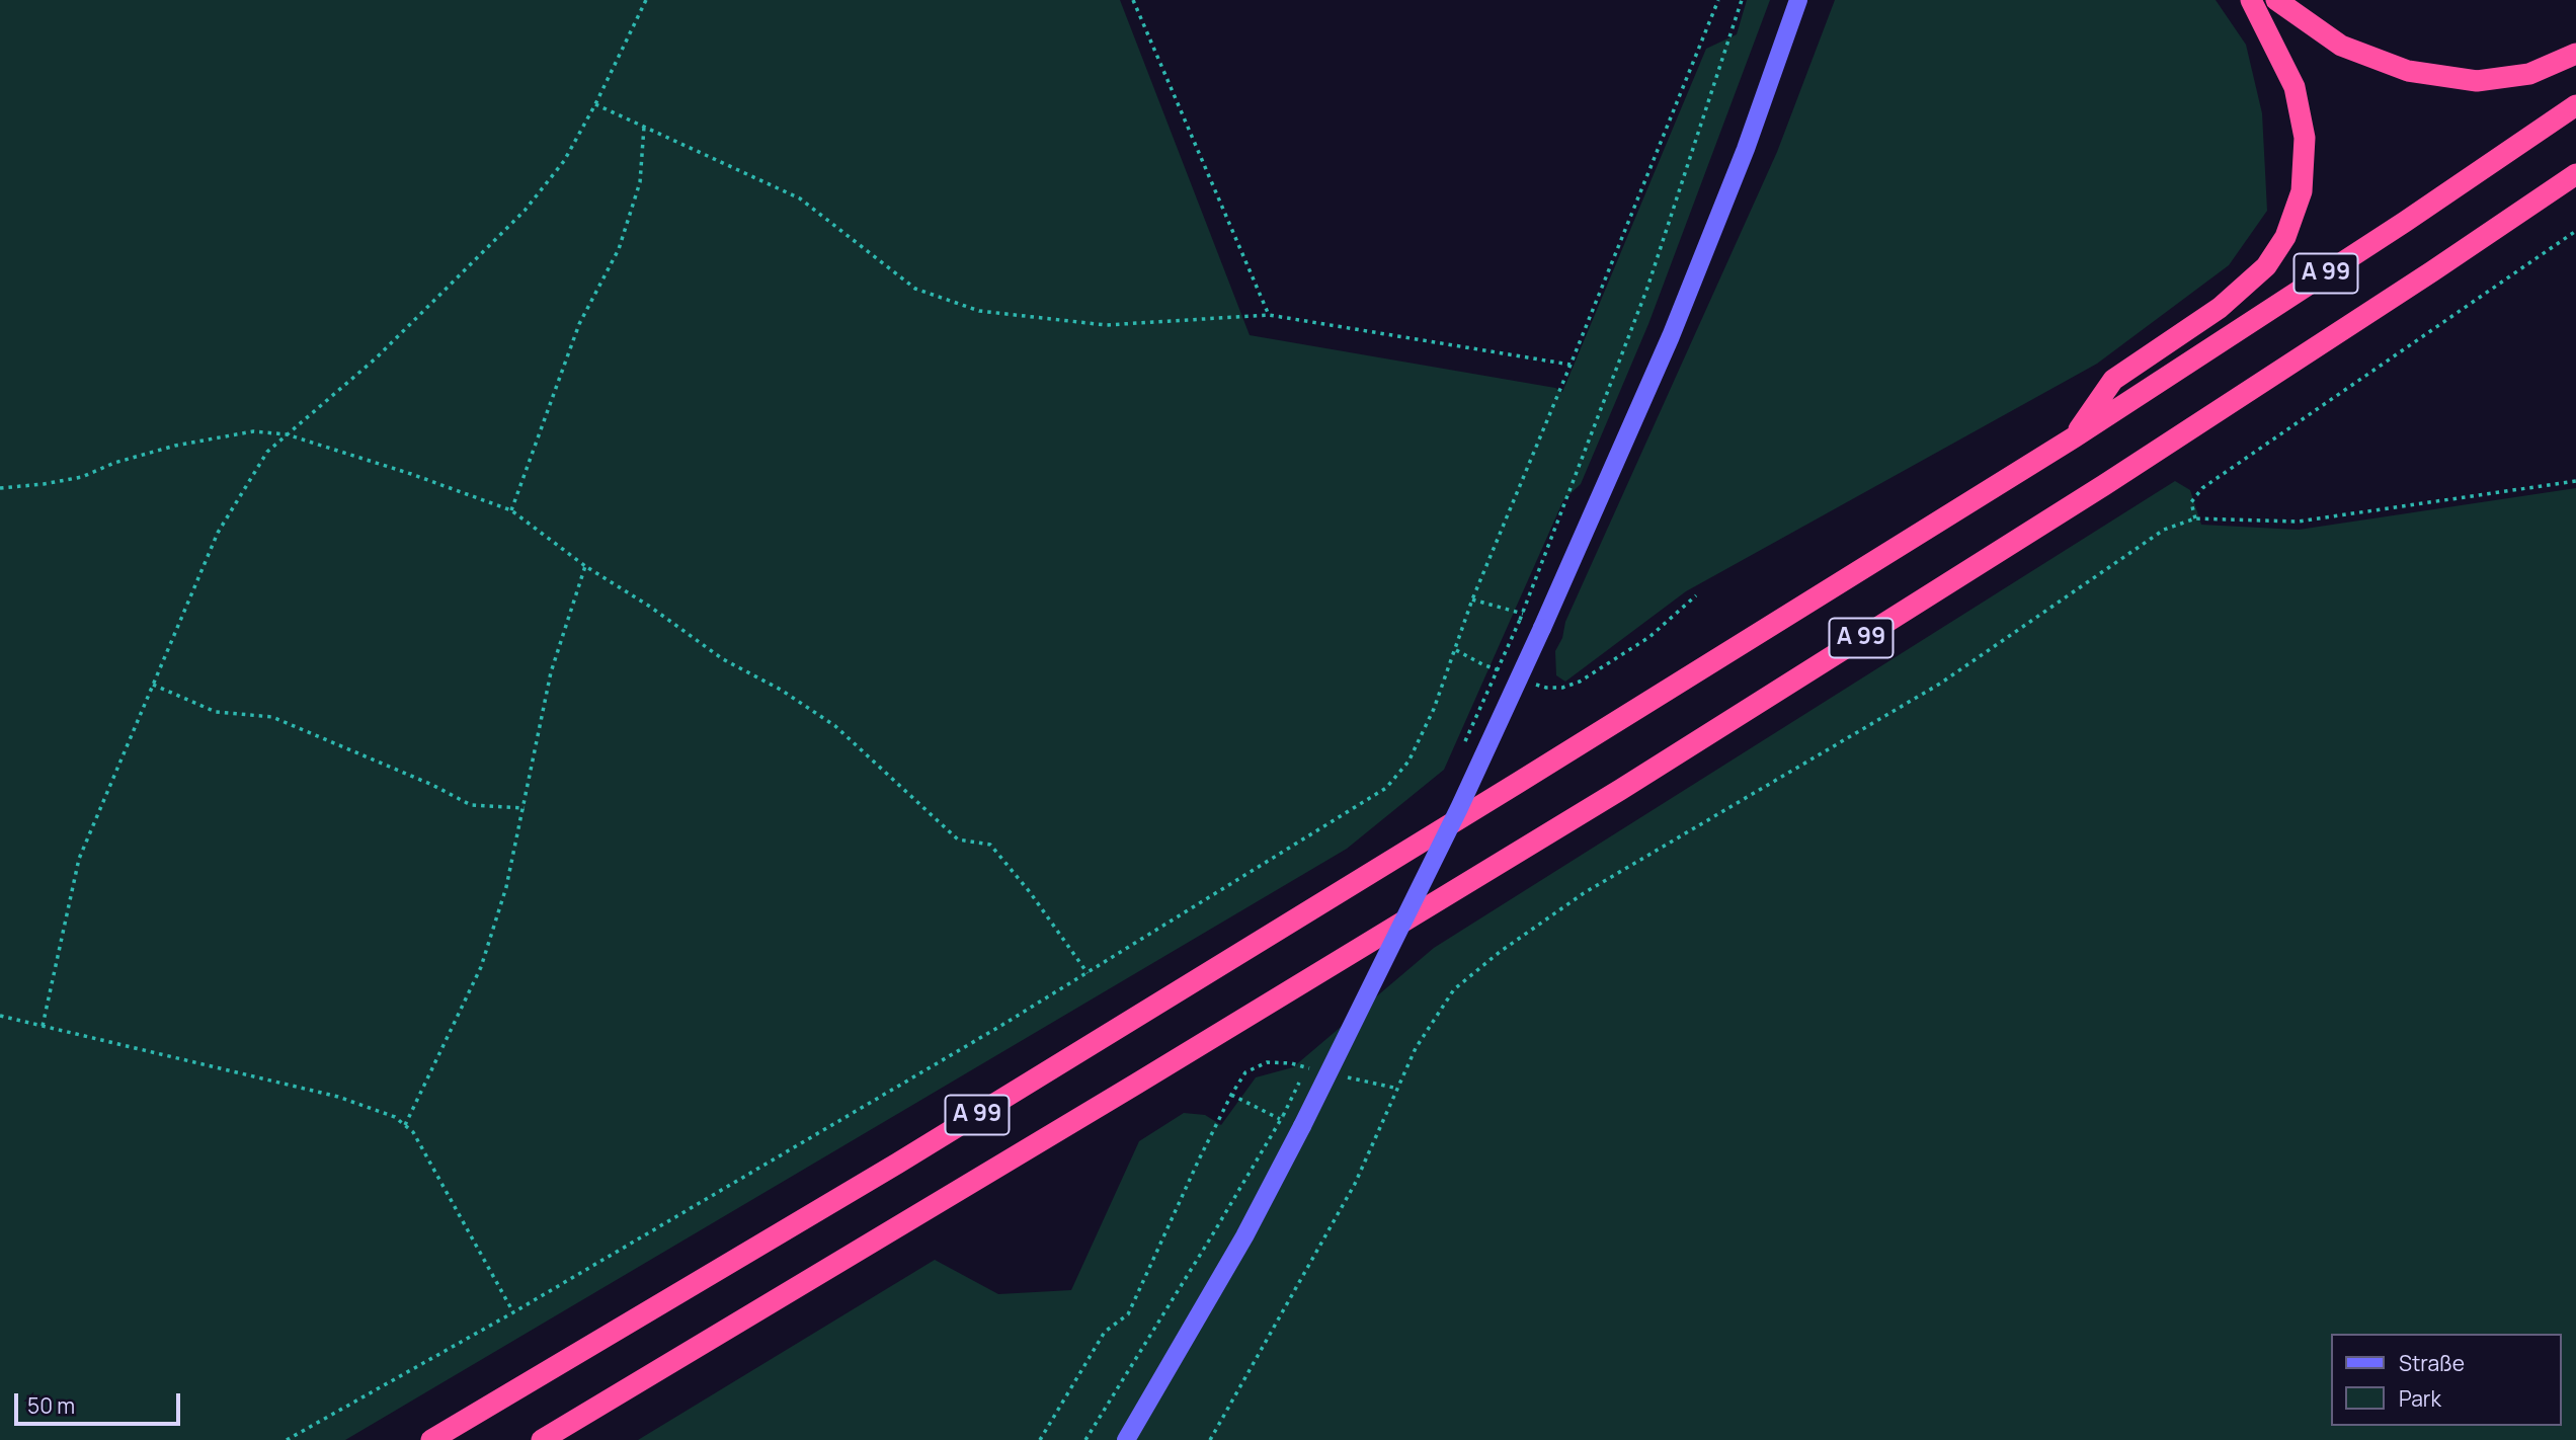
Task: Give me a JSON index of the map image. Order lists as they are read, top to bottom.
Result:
{
  "streets": {
    "highway": ["A 99"]
  },
  "legend": ["Straße", "Park"],
  "scale_bar": "50 m"
}
